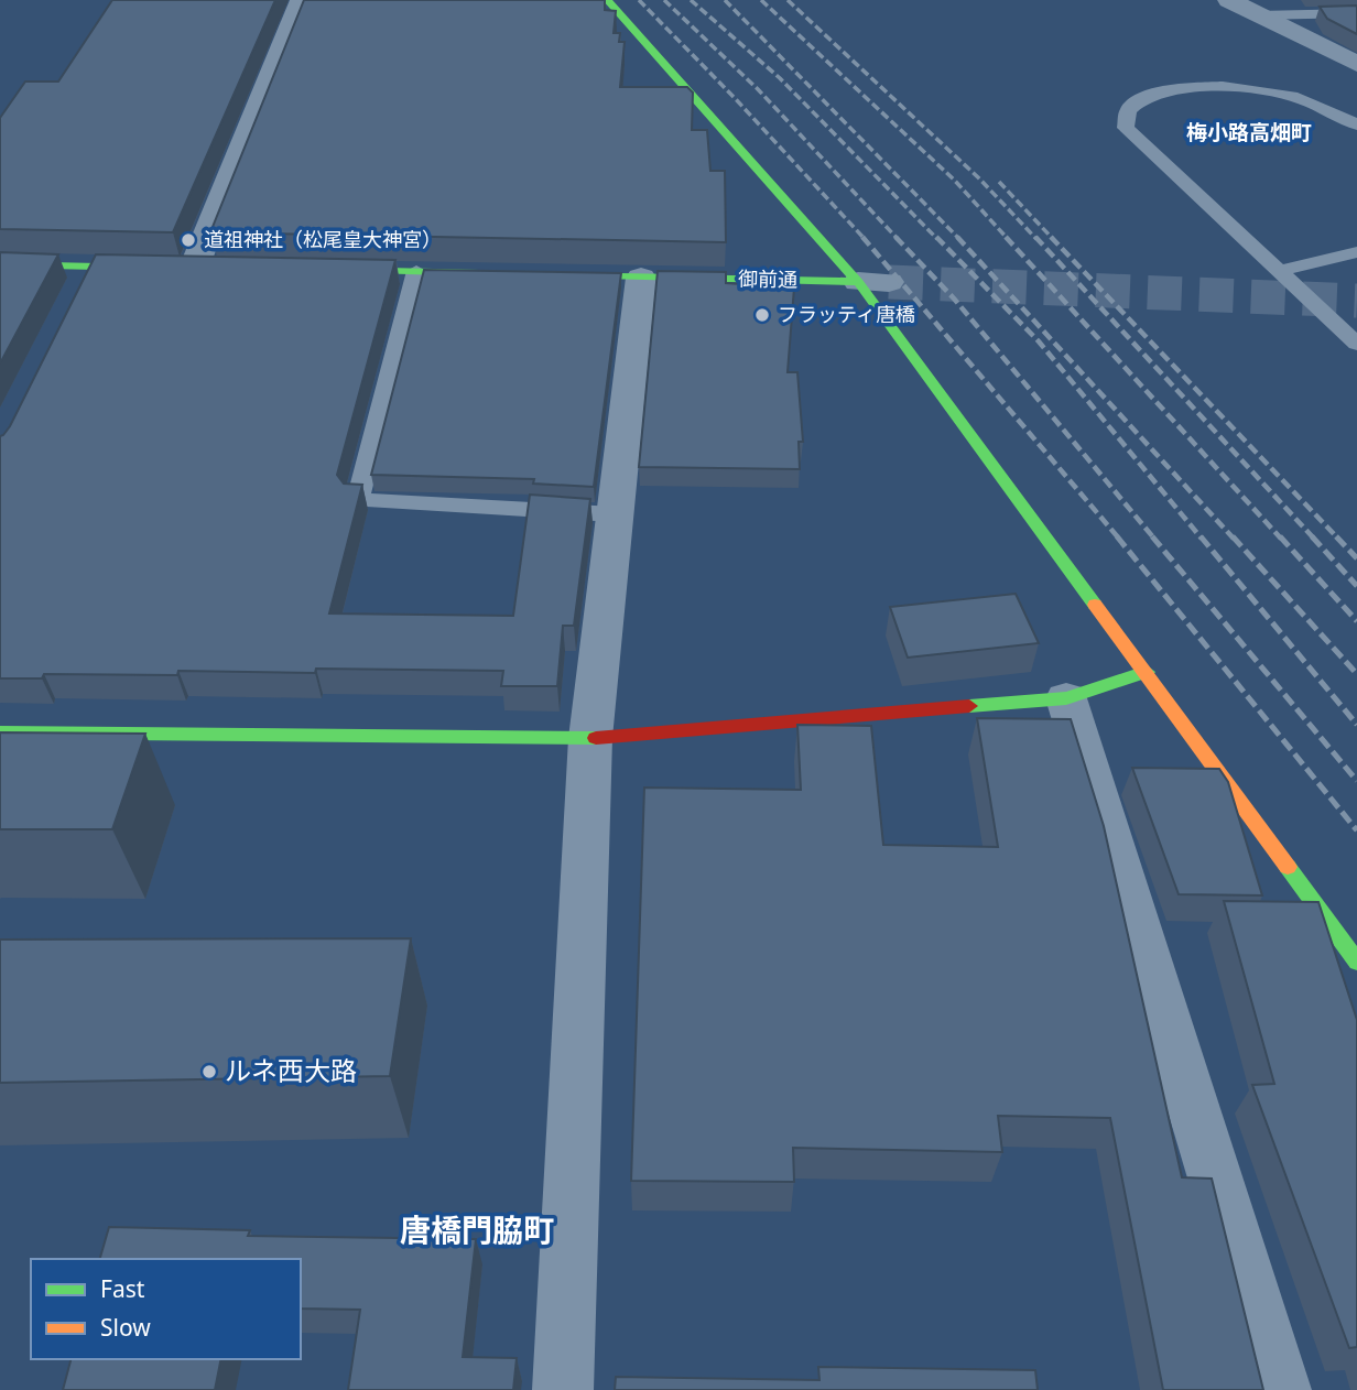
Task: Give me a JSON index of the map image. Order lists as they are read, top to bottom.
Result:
{
  "streets": {
    "street": ["御前通"]
  },
  "districts": ["梅小路高畑町", "唐橋門脇町"],
  "places": ["道祖神社（松尾皇大神宮）", "フラッティ唐橋", "ルネ西大路"],
  "legend": ["Fast", "Slow"]
}
